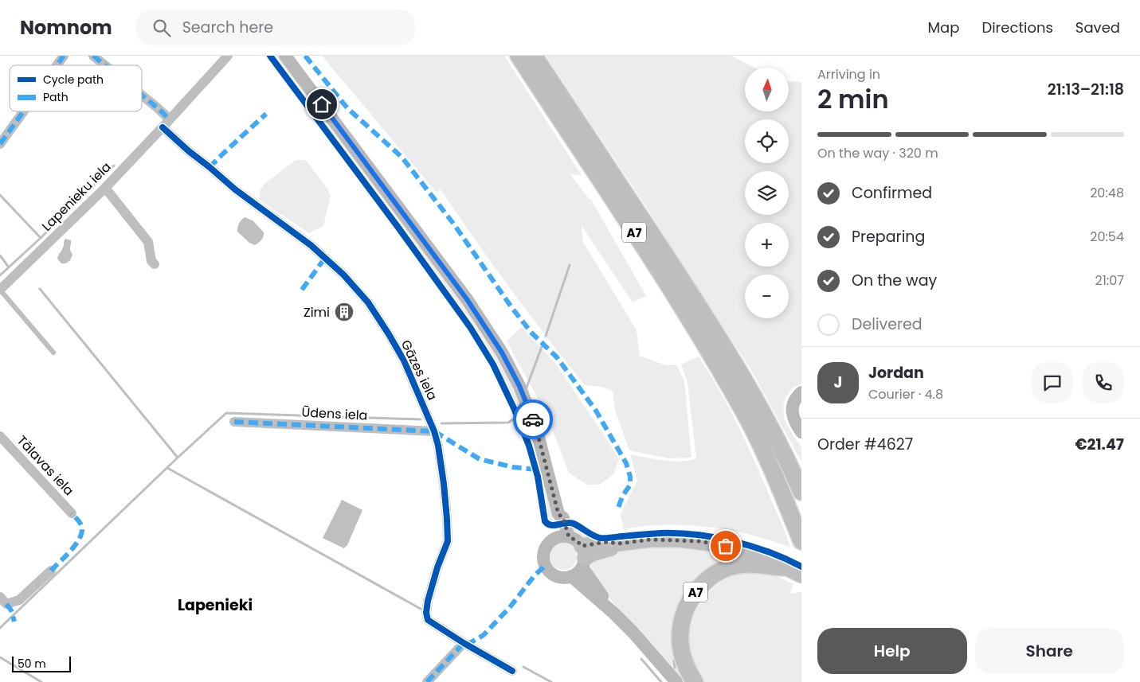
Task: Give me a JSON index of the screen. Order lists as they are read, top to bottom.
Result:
{
  "streets": {
    "highway": ["A7"],
    "street": [
      "Lapenieku iela",
      "Gāzes iela",
      "Ūdens iela",
      "Tālavas iela"
    ]
  },
  "crossings": [
    ["Lapenieku iela", "Gāzes iela"],
    ["Gāzes iela", "Ūdens iela"]
  ],
  "districts": ["Lapenieki"],
  "places": {
    "building": ["Zimi"]
  },
  "legend": ["Cycle path", "Path"],
  "scale_bar": "50 m",
  "north": "top",
  "page": {
    "header": "Nomnom",
    "search": "Search here",
    "nav": ["Map", "Directions", "Saved"],
    "heading": ["2 min", "Arriving in", "21:13–21:18"],
    "panel": [
      "Jordan",
      "Courier · 4.8",
      "Order #4627",
      "€21.47"
    ],
    "map_buttons": ["+", "−"],
    "bar": "On the way · 320 m",
    "list": [
      ["Confirmed", "20:48"],
      ["Preparing", "20:54"],
      ["On the way", "21:07"],
      "Delivered"
    ],
    "round": "J",
    "buttons": ["Help", "Share"],
    "scale": "50 m"
  }
}
